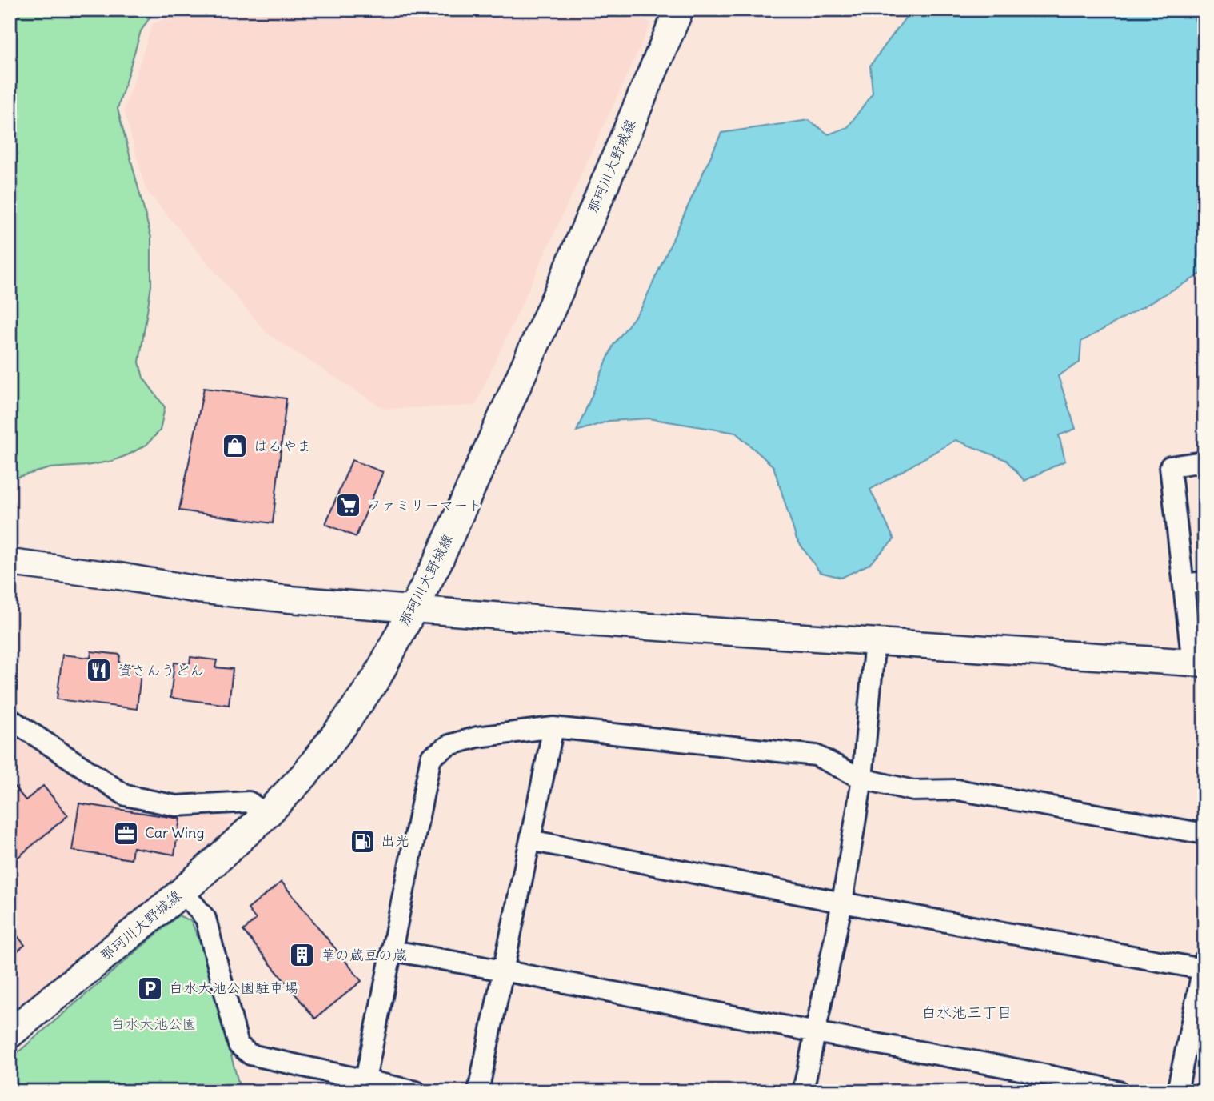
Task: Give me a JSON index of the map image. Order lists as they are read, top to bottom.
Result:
{
  "streets": {
    "main road": ["那珂川大野城線"]
  },
  "districts": ["白水池三丁目"],
  "parks": ["白水大池公園"],
  "places": {
    "shop": ["はるやま"],
    "supermarket": ["ファミリーマート"],
    "restaurant": ["資さんうどん"],
    "office": ["Car Wing"],
    "fuel station": ["出光"],
    "building": ["華の蔵豆の蔵"],
    "parking": ["白水大池公園駐車場"]
  }
}
